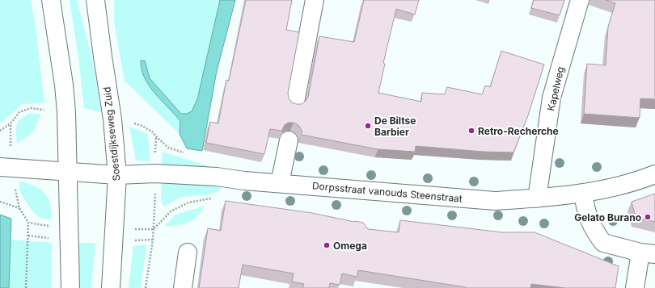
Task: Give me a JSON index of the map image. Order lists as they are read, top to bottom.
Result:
{
  "streets": {
    "street": ["Kapelweg", "Soestdijkseweg Zuid", "Dorpsstraat vanouds Steenstraat"]
  },
  "crossings": [
    ["Kapelweg", "Dorpsstraat vanouds Steenstraat"],
    ["Soestdijkseweg Zuid", "Dorpsstraat vanouds Steenstraat"]
  ],
  "places": [
    "De Biltse Barbier",
    "Retro-Recherche",
    "Gelato Burano",
    "Omega"
  ]
}
